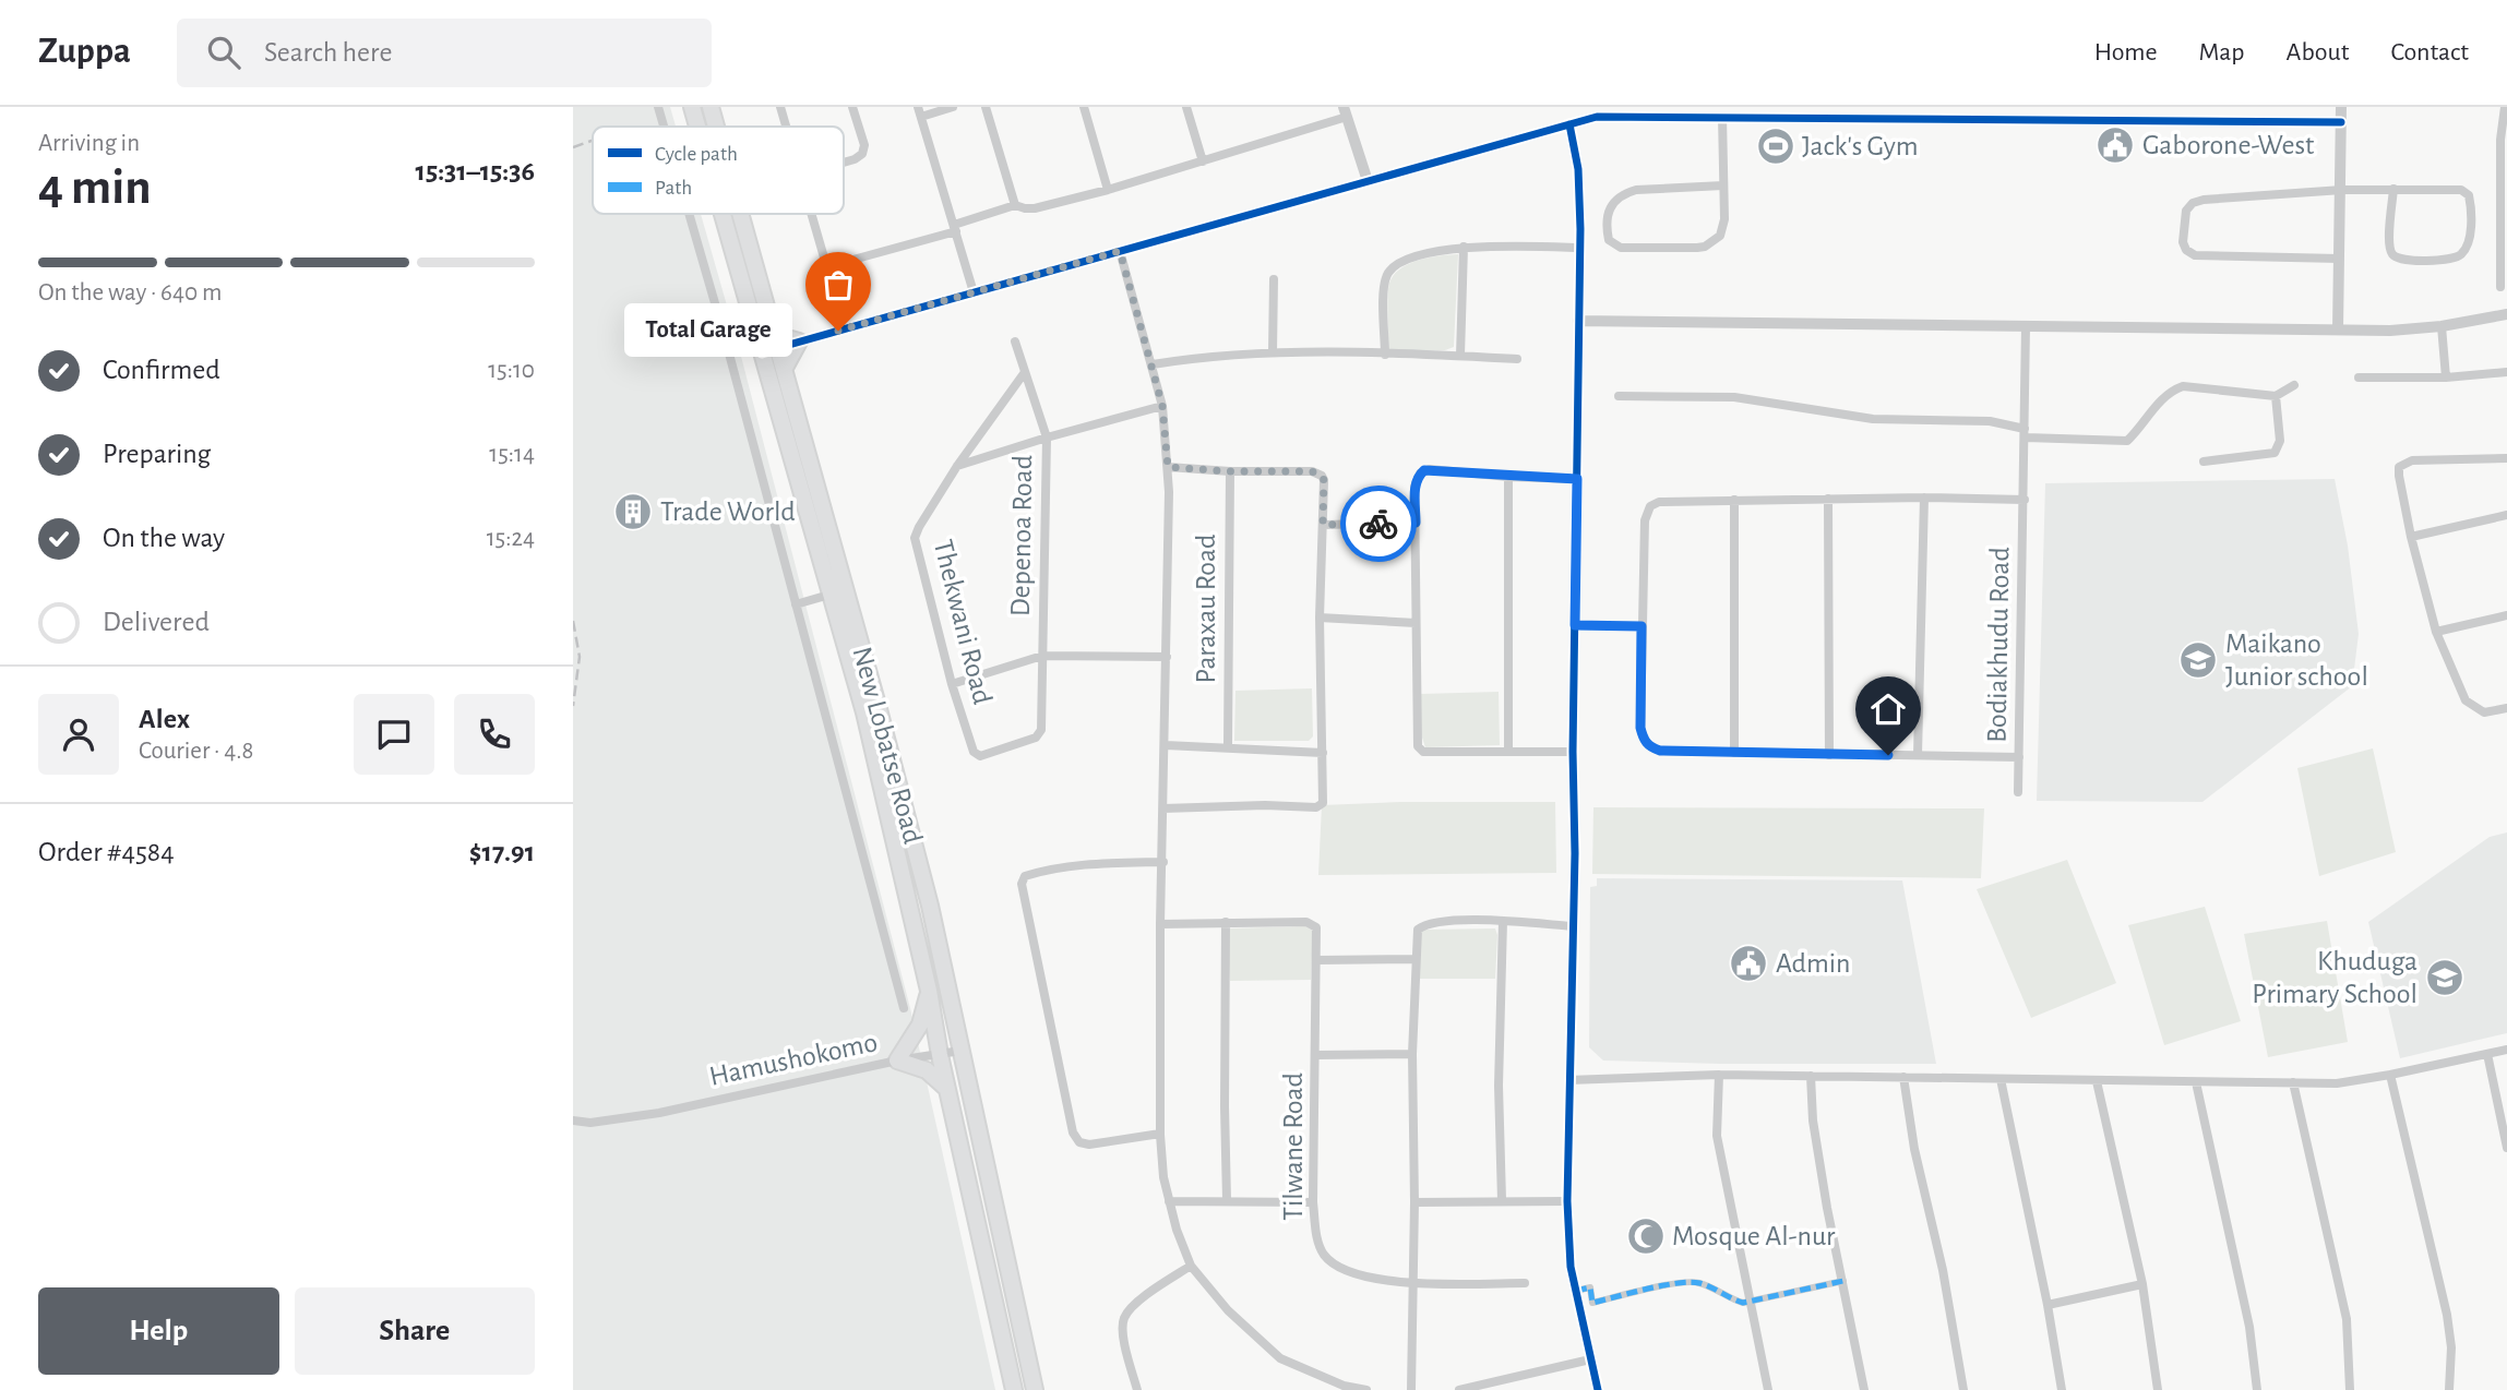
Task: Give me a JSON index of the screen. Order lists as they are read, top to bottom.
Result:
{
  "streets": {
    "main road": ["New Lobatse Road"],
    "street": [
      "Depenoa Road",
      "Paraxau Road",
      "Thekwani Road",
      "Bodiakhudu Road",
      "Hamushokomo",
      "Tilwane Road"
    ]
  },
  "crossings": [
    ["Depenoa Road", "Thekwani Road"],
    ["New Lobatse Road", "Hamushokomo"]
  ],
  "places": {
    "public building": ["Gaborone-West", "Admin"],
    "sports": ["Jack's Gym"],
    "other": ["Total Garage"],
    "building": ["Trade World"],
    "school or university": ["Maikano Junior school", "Khuduga Primary School"],
    "mosque": ["Mosque Al-nur"]
  },
  "legend": ["Cycle path", "Path"],
  "page": {
    "header": "Zuppa",
    "search": "Search here",
    "nav": [
      "Home",
      "Map",
      "About",
      "Contact"
    ],
    "heading": ["4 min", "Arriving in", "15:31–15:36"],
    "panel": [
      "Alex",
      "Courier · 4.8",
      "Order #4584",
      "$17.91"
    ],
    "bar": "On the way · 640 m",
    "bubble": "Total Garage",
    "list": [
      ["Confirmed", "15:10"],
      ["Preparing", "15:14"],
      ["On the way", "15:24"],
      "Delivered"
    ],
    "buttons": ["Help", "Share"]
  }
}
